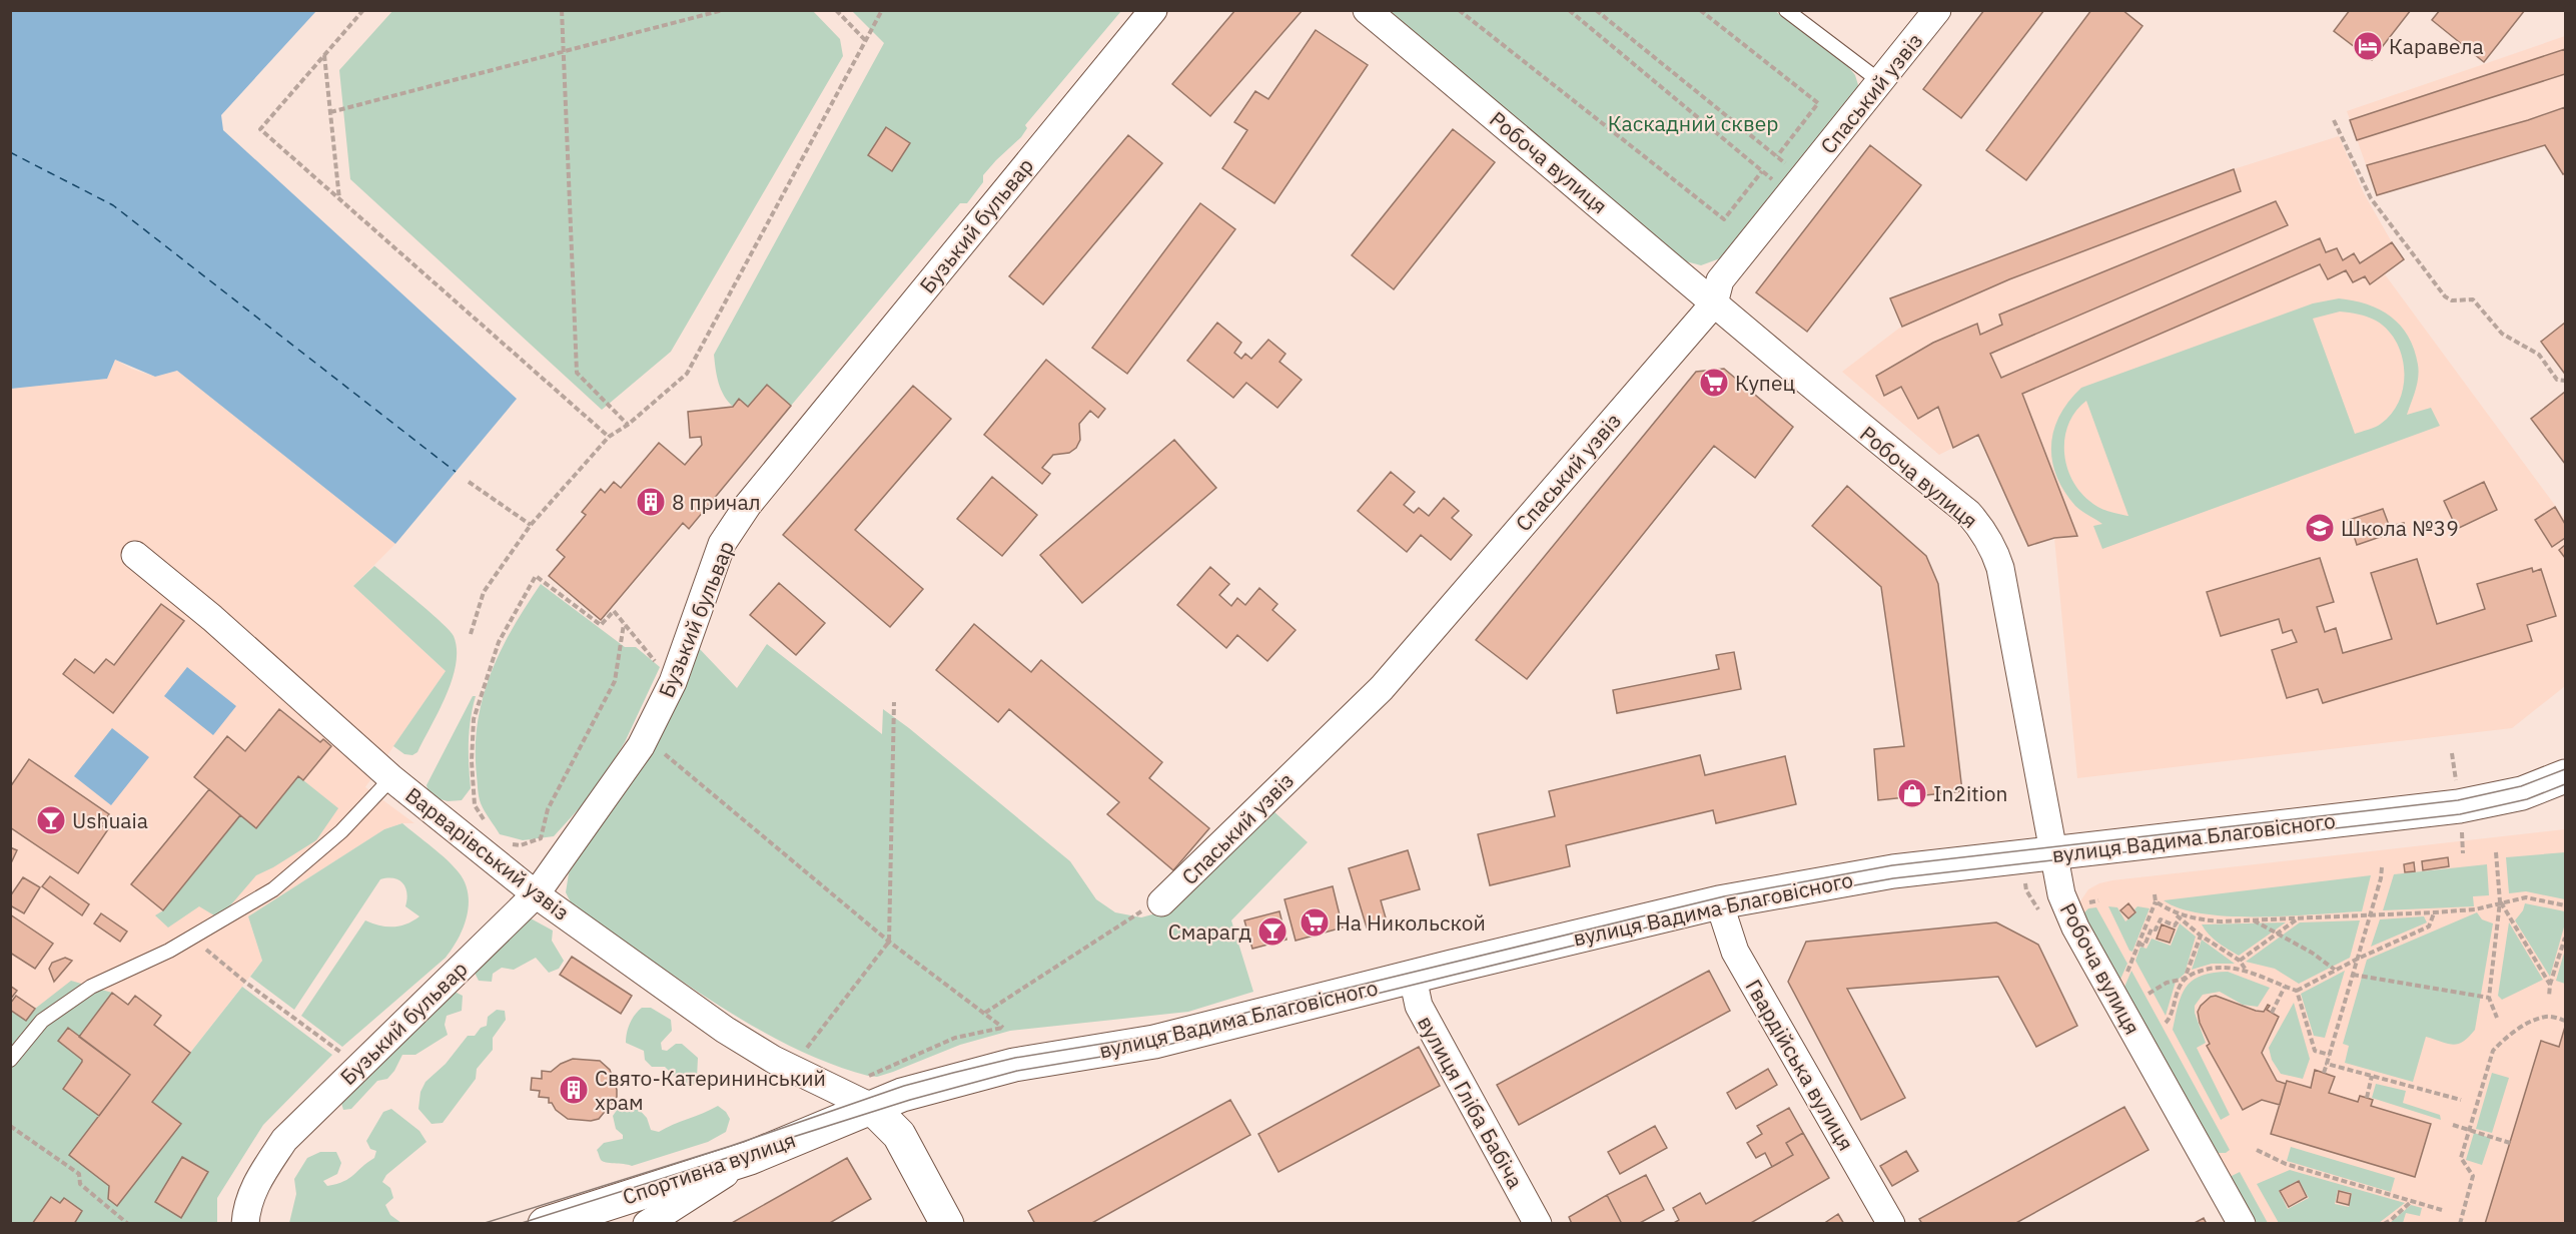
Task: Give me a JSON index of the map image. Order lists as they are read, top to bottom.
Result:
{
  "streets": {
    "street": [
      "Спаський узвіз",
      "Робоча вулиця",
      "Бузький бульвар",
      "вулиця Вадима Благовісного",
      "Варварівський узвіз",
      "Гвардійська вулиця",
      "вулиця Гліба Бабіча",
      "Спортивна вулиця"
    ]
  },
  "crossings": [
    ["Спаський узвіз", "Робоча вулиця"],
    ["Робоча вулиця", "вулиця Вадима Благовісного"],
    ["Бузький бульвар", "Варварівський узвіз"],
    ["вулиця Вадима Благовісного", "Варварівський узвіз"],
    ["вулиця Вадима Благовісного", "Гвардійська вулиця"],
    ["вулиця Вадима Благовісного", "вулиця Гліба Бабіча"],
    ["вулиця Вадима Благовісного", "Спортивна вулиця"],
    ["Варварівський узвіз", "Спортивна вулиця"]
  ],
  "parks": ["Каскадний сквер"],
  "places": {
    "hotel": ["Каравела"],
    "supermarket": ["Купец", "На Никольской"],
    "building": ["8 причал", "Свято-Катерининський храм"],
    "school or university": ["Школа №39"],
    "shop": ["In2ition"],
    "bar": ["Ushuaia", "Смарагд"]
  }
}
